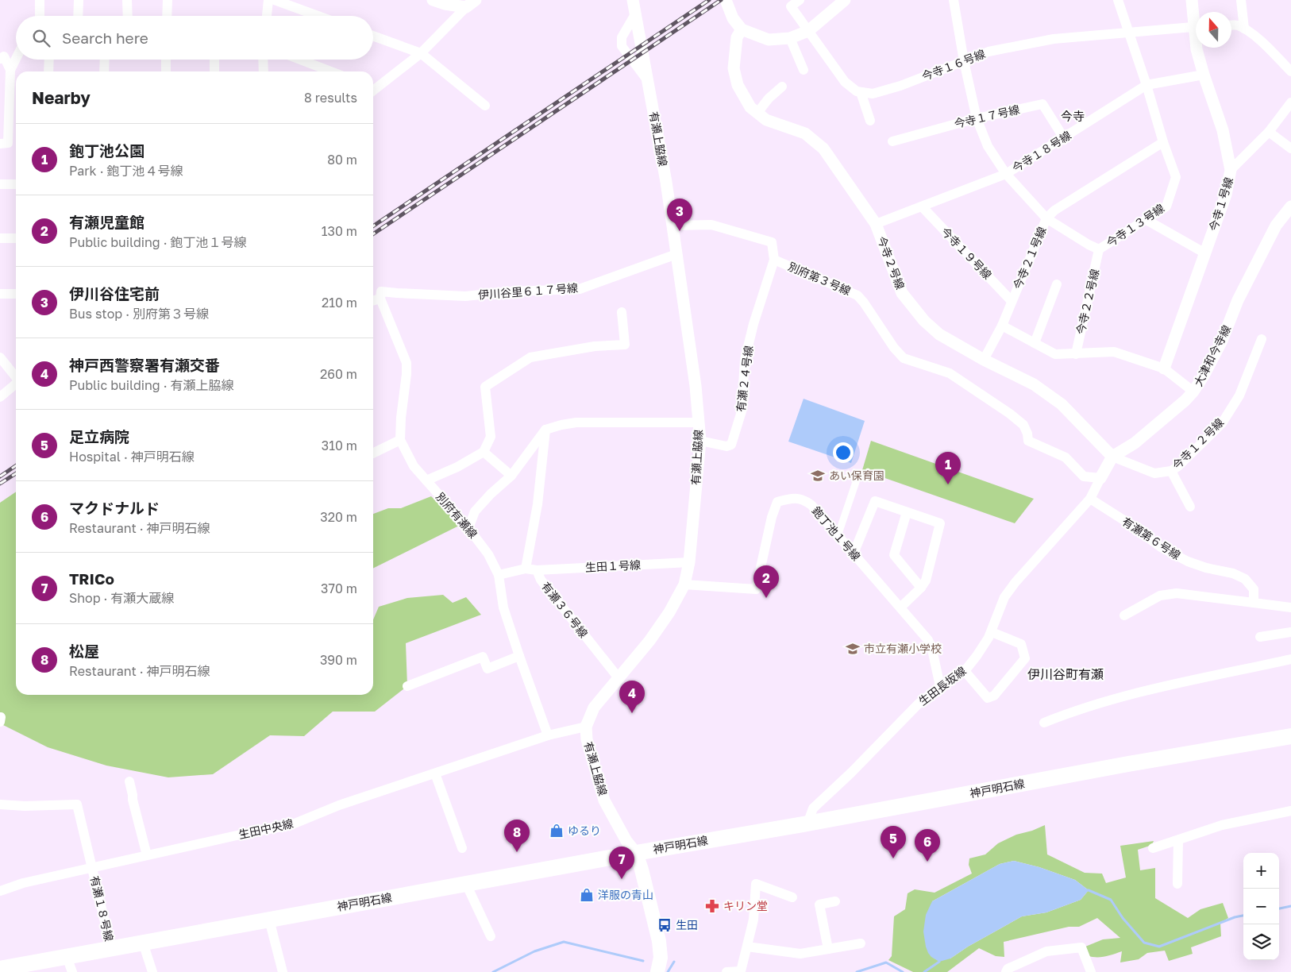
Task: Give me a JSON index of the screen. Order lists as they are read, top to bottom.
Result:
{
  "streets": {
    "main road": ["神戸明石線"],
    "street": [
      "今寺１６号線",
      "今寺１７号線",
      "有瀬上脇線",
      "今寺１８号線",
      "今寺１号線",
      "今寺１３号線",
      "今寺１９号線",
      "今寺２１号線",
      "今寺２号線",
      "別府第３号線",
      "伊川谷里６１７号線",
      "今寺２２号線",
      "大津和今寺線",
      "有瀬２４号線",
      "今寺１２号線",
      "別府有瀬線",
      "鉋丁池１号線",
      "有瀬第６号線",
      "生田１号線",
      "有瀬３６号線",
      "生田長坂線",
      "生田中央線",
      "有瀬１８号線"
    ]
  },
  "crossings": [
    ["今寺１６号線", "今寺１３号線"],
    ["今寺１７号線", "今寺１８号線"],
    ["今寺１７号線", "今寺１３号線"],
    ["有瀬上脇線", "別府第３号線"],
    ["有瀬上脇線", "伊川谷里６１７号線"],
    ["有瀬上脇線", "有瀬２４号線"],
    ["有瀬上脇線", "鉋丁池１号線"],
    ["有瀬上脇線", "生田１号線"],
    ["有瀬上脇線", "有瀬３６号線"],
    ["有瀬上脇線", "神戸明石線"],
    ["有瀬上脇線", "生田中央線"],
    ["今寺１８号線", "今寺１号線"],
    ["今寺１８号線", "今寺１３号線"],
    ["今寺１８号線", "今寺１９号線"],
    ["今寺１８号線", "今寺２号線"],
    ["今寺１３号線", "今寺２１号線"],
    ["今寺１３号線", "今寺２２号線"],
    ["今寺１９号線", "今寺２１号線"],
    ["今寺２１号線", "今寺２号線"],
    ["今寺２号線", "大津和今寺線"],
    ["今寺２号線", "今寺１２号線"],
    ["別府第３号線", "大津和今寺線"],
    ["別府第３号線", "有瀬２４号線"],
    ["別府第３号線", "生田長坂線"],
    ["伊川谷里６１７号線", "別府有瀬線"],
    ["大津和今寺線", "今寺１２号線"],
    ["大津和今寺線", "生田長坂線"],
    ["別府有瀬線", "有瀬３６号線"],
    ["別府有瀬線", "生田中央線"],
    ["鉋丁池１号線", "生田長坂線"],
    ["有瀬第６号線", "生田長坂線"],
    ["生田１号線", "有瀬３６号線"],
    ["生田長坂線", "神戸明石線"],
    ["神戸明石線", "有瀬１８号線"],
    ["生田中央線", "有瀬１８号線"]
  ],
  "districts": ["今寺", "伊川谷町有瀬"],
  "places": {
    "school or university": ["あい保育園", "市立有瀬小学校"],
    "shop": ["ゆるり", "洋服の青山"],
    "pharmacy": ["キリン堂"],
    "bus stop": ["生田"]
  },
  "north": "top",
  "page": {
    "search": "Search here",
    "heading": ["Nearby", "8 results"],
    "list": [
      {
        "mark": "1",
        "name": "鉋丁池公園",
        "note": "Park · 鉋丁池４号線",
        "value": "80 m"
      },
      {
        "mark": "2",
        "name": "有瀬児童館",
        "note": "Public building · 鉋丁池１号線",
        "value": "130 m"
      },
      {
        "mark": "3",
        "name": "伊川谷住宅前",
        "note": "Bus stop · 別府第３号線",
        "value": "210 m"
      },
      {
        "mark": "4",
        "name": "神戸西警察署有瀬交番",
        "note": "Public building · 有瀬上脇線",
        "value": "260 m"
      },
      {
        "mark": "5",
        "name": "足立病院",
        "note": "Hospital · 神戸明石線",
        "value": "310 m"
      },
      {
        "mark": "6",
        "name": "マクドナルド",
        "note": "Restaurant · 神戸明石線",
        "value": "320 m"
      },
      {
        "mark": "7",
        "name": "TRICo",
        "note": "Shop · 有瀬大蔵線",
        "value": "370 m"
      },
      {
        "mark": "8",
        "name": "松屋",
        "note": "Restaurant · 神戸明石線",
        "value": "390 m"
      }
    ],
    "pins": [
      "3",
      "1",
      "2",
      "4",
      "8",
      "5",
      "6",
      "7"
    ],
    "map_buttons": ["+", "−"]
  }
}
